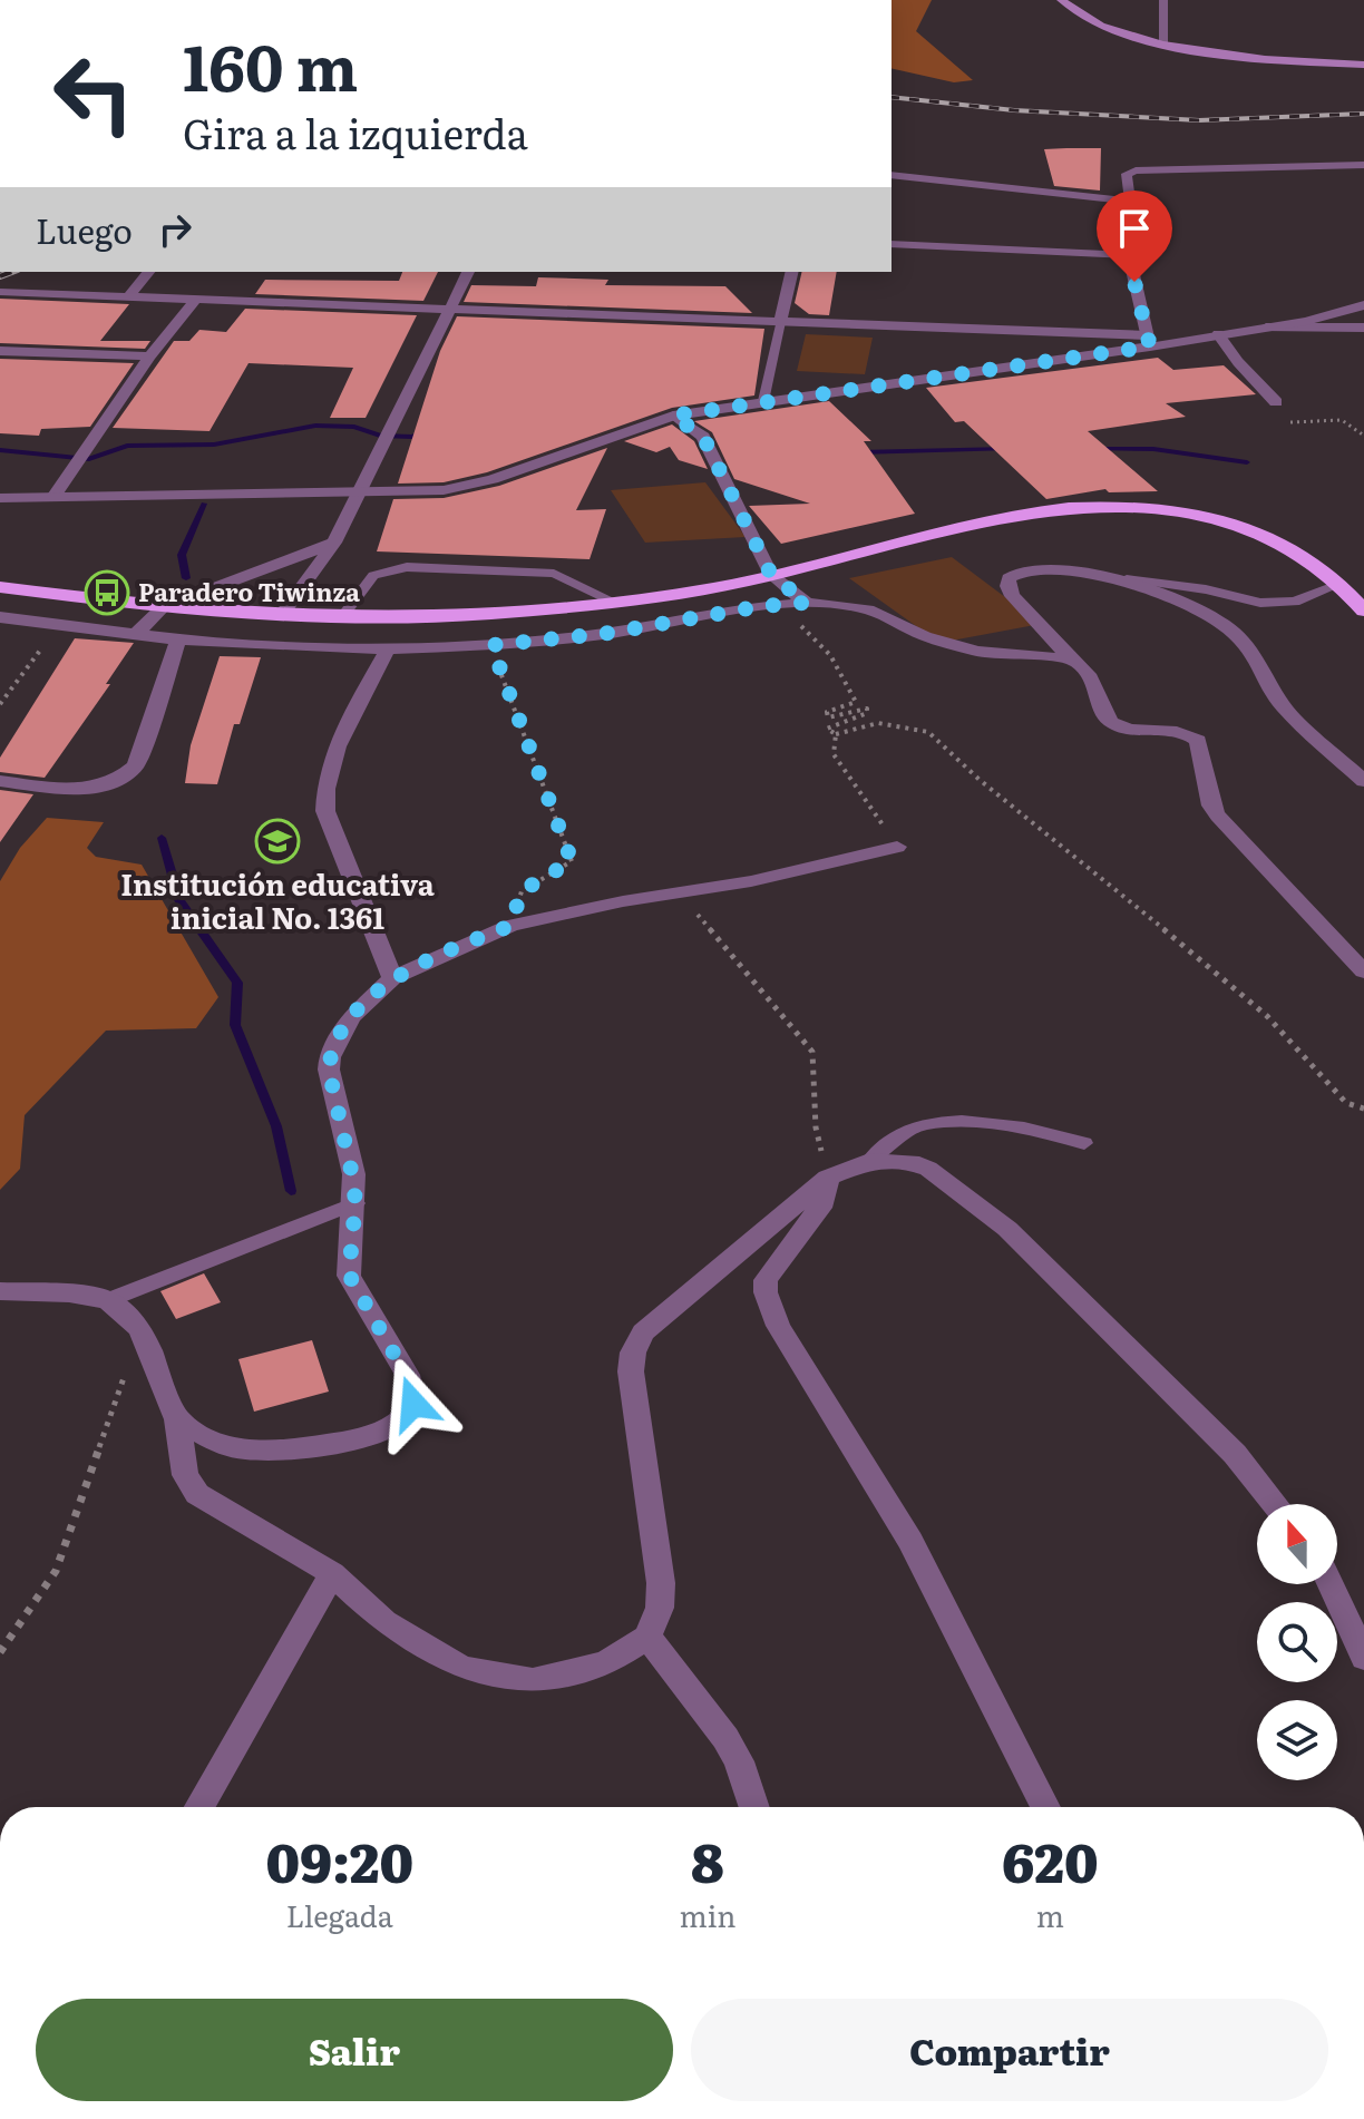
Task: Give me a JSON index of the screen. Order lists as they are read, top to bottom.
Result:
{
  "places": {
    "bus stop": ["Paradero Tiwinza"],
    "school or university": ["Institución educativa inicial No. 1361"]
  },
  "north": "top",
  "page": {
    "turn": ["160 m", "Gira a la izquierda"],
    "then": "Luego",
    "eta": [
      "09:20",
      "Llegada",
      "8",
      "min",
      "620",
      "m"
    ],
    "buttons": ["Salir", "Compartir"]
  }
}
